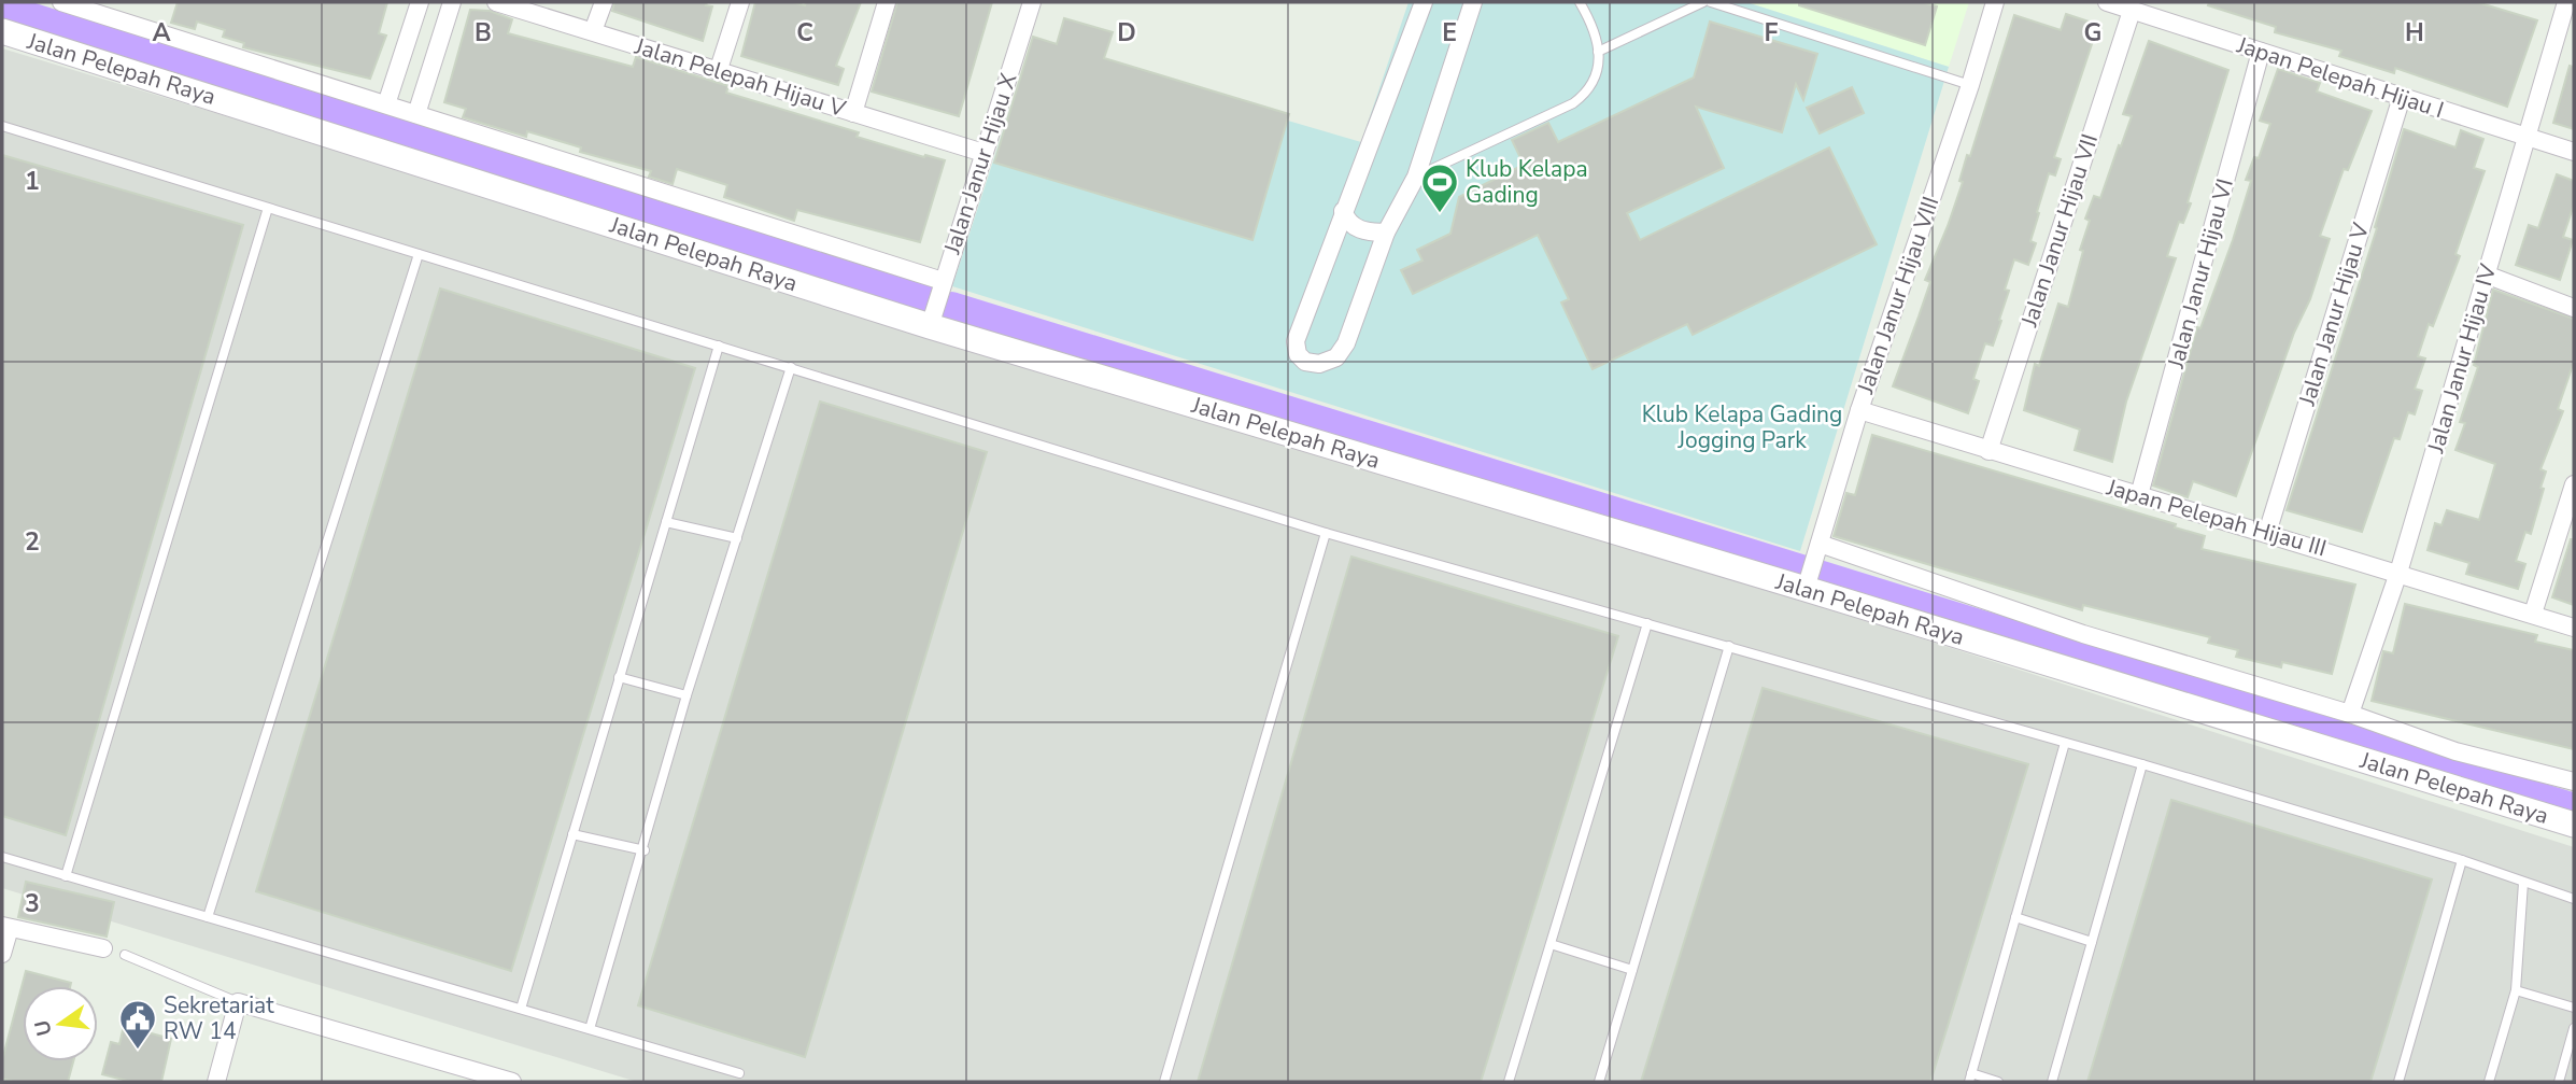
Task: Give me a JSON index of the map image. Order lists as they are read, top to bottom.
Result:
{
  "streets": {
    "street": [
      "Jalan Pelepah Raya",
      "Jalan Pelepah Hijau V",
      "Japan Pelepah Hijau I",
      "Jalan Janur Hijau X",
      "Jalan Janur Hijau VII",
      "Jalan Janur Hijau VI",
      "Jalan Janur Hijau VIII",
      "Jalan Janur Hijau V",
      "Jalan Janur Hijau IV",
      "Japan Pelepah Hijau III"
    ]
  },
  "crossings": [
    ["Jalan Pelepah Raya", "Jalan Janur Hijau X"],
    ["Jalan Pelepah Raya", "Jalan Janur Hijau VIII"],
    ["Jalan Pelepah Raya", "Jalan Janur Hijau IV"],
    ["Jalan Pelepah Hijau V", "Jalan Janur Hijau X"],
    ["Japan Pelepah Hijau I", "Jalan Janur Hijau VII"],
    ["Japan Pelepah Hijau I", "Jalan Janur Hijau VI"],
    ["Japan Pelepah Hijau I", "Jalan Janur Hijau V"],
    ["Japan Pelepah Hijau I", "Jalan Janur Hijau IV"],
    ["Jalan Janur Hijau VII", "Japan Pelepah Hijau III"],
    ["Jalan Janur Hijau VI", "Japan Pelepah Hijau III"],
    ["Jalan Janur Hijau VIII", "Japan Pelepah Hijau III"],
    ["Jalan Janur Hijau V", "Japan Pelepah Hijau III"],
    ["Jalan Janur Hijau IV", "Japan Pelepah Hijau III"]
  ],
  "parks": ["Klub Kelapa Gading Jogging Park"],
  "places": {
    "sports": ["Klub Kelapa Gading"],
    "public building": ["Sekretariat RW 14"]
  },
  "north": "left",
  "grid": {
    "columns": [
      "A",
      "B",
      "C",
      "D",
      "E",
      "F",
      "G",
      "H"
    ],
    "rows": ["1", "2", "3"]
  }
}
